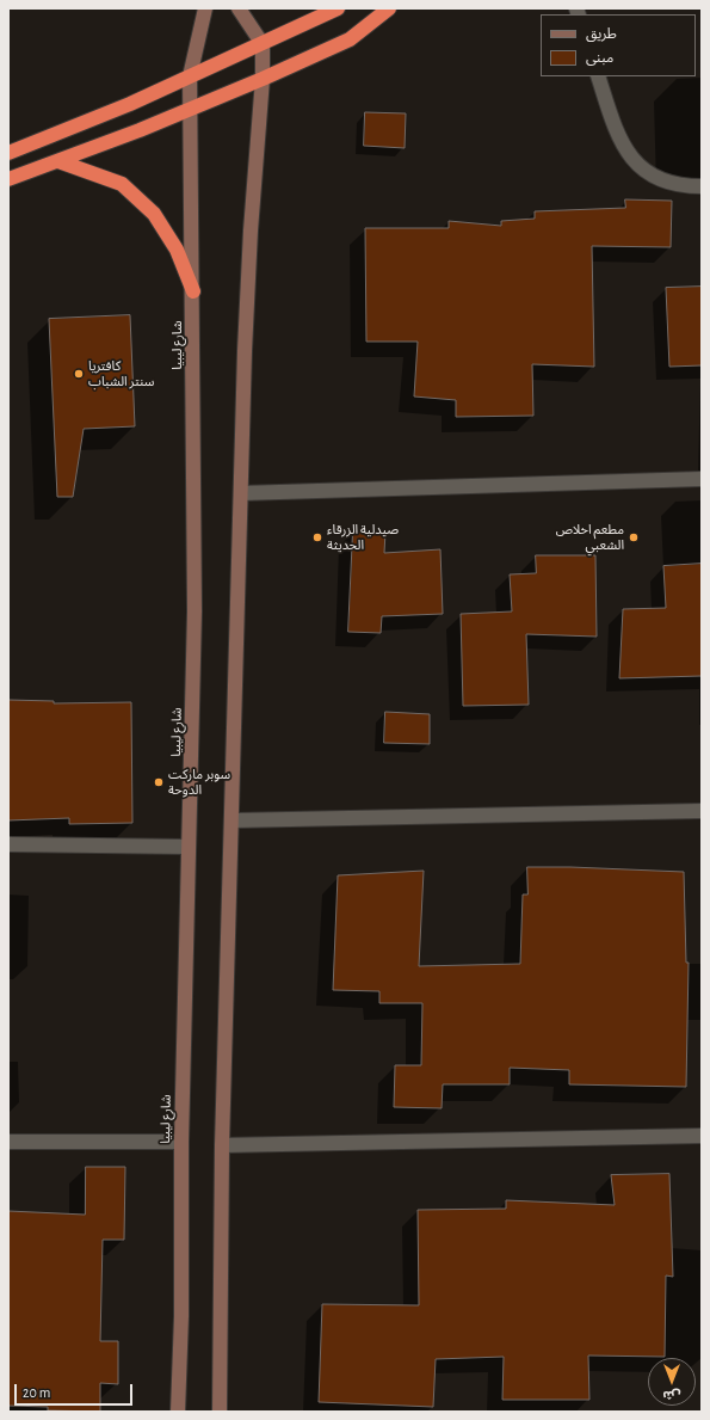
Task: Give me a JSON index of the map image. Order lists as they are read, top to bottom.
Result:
{
  "streets": {
    "main road": ["شارع ليبيا"]
  },
  "places": [
    "كافتريا سنتر الشباب",
    "صيدلية الزرقاء الحديثة",
    "مطعم اخلاص الشعبي",
    "سوبر ماركت الدوحة"
  ],
  "legend": ["طريق", "مبنى"],
  "scale_bar": "20 m",
  "north": "bottom"
}
